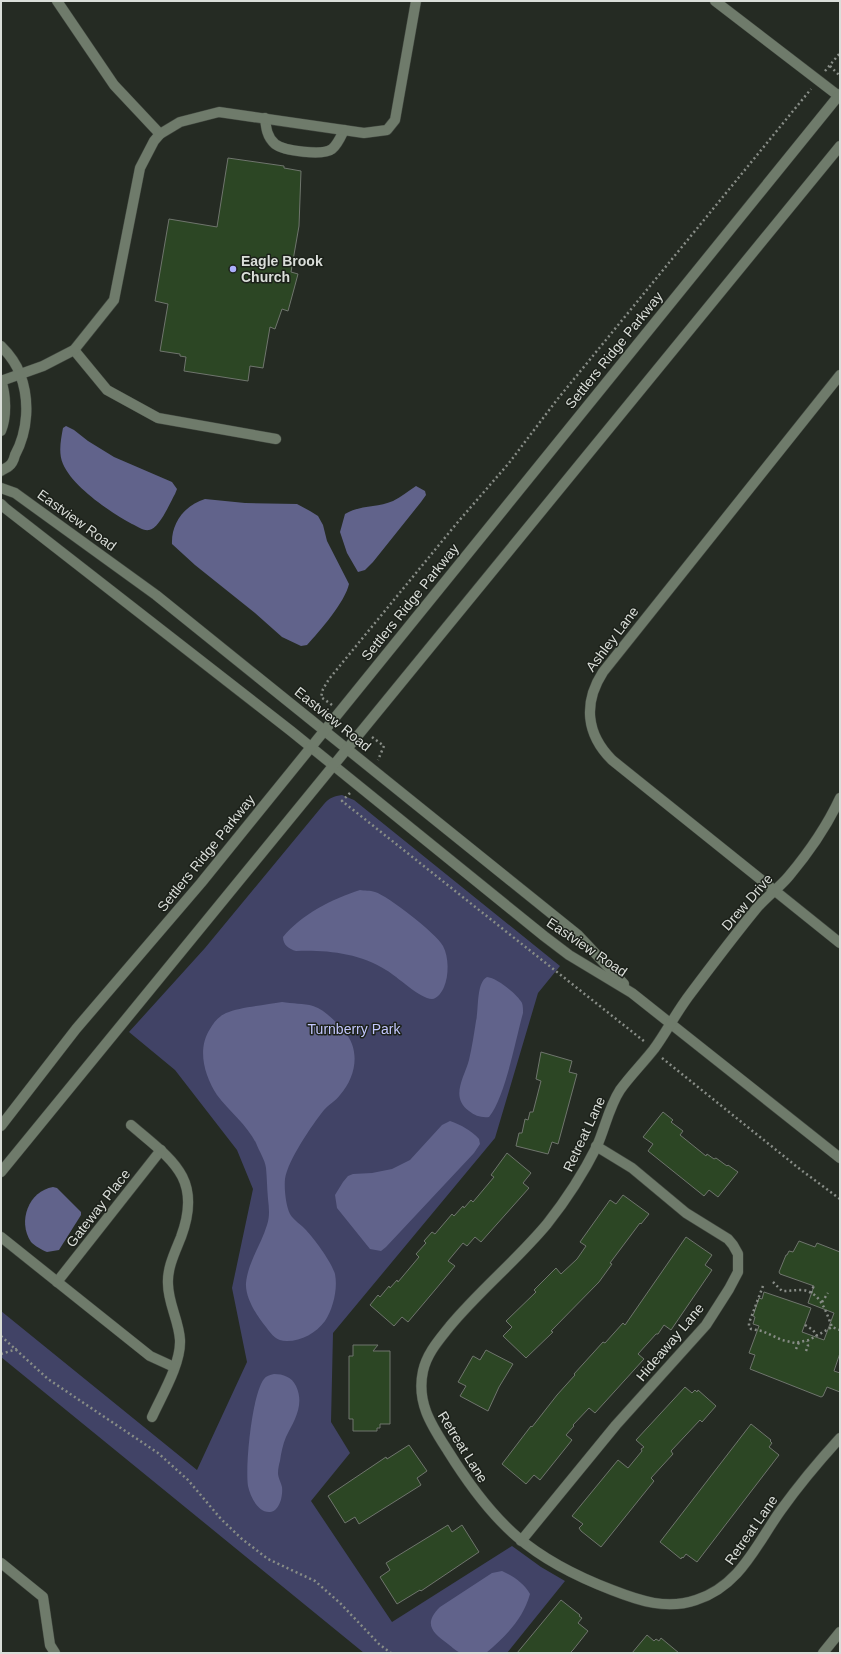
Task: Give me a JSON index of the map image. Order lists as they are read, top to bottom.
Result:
{
  "streets": {
    "street": [
      "Settlers Ridge Parkway",
      "Eastview Road",
      "Ashley Lane",
      "Drew Drive",
      "Retreat Lane",
      "Gateway Place",
      "Hideaway Lane"
    ]
  },
  "crossings": [
    ["Settlers Ridge Parkway", "Eastview Road"],
    ["Eastview Road", "Drew Drive"],
    ["Eastview Road", "Retreat Lane"],
    ["Ashley Lane", "Drew Drive"],
    ["Drew Drive", "Retreat Lane"],
    ["Retreat Lane", "Hideaway Lane"]
  ],
  "parks": ["Turnberry Park"],
  "places": ["Eagle Brook Church"]
}
